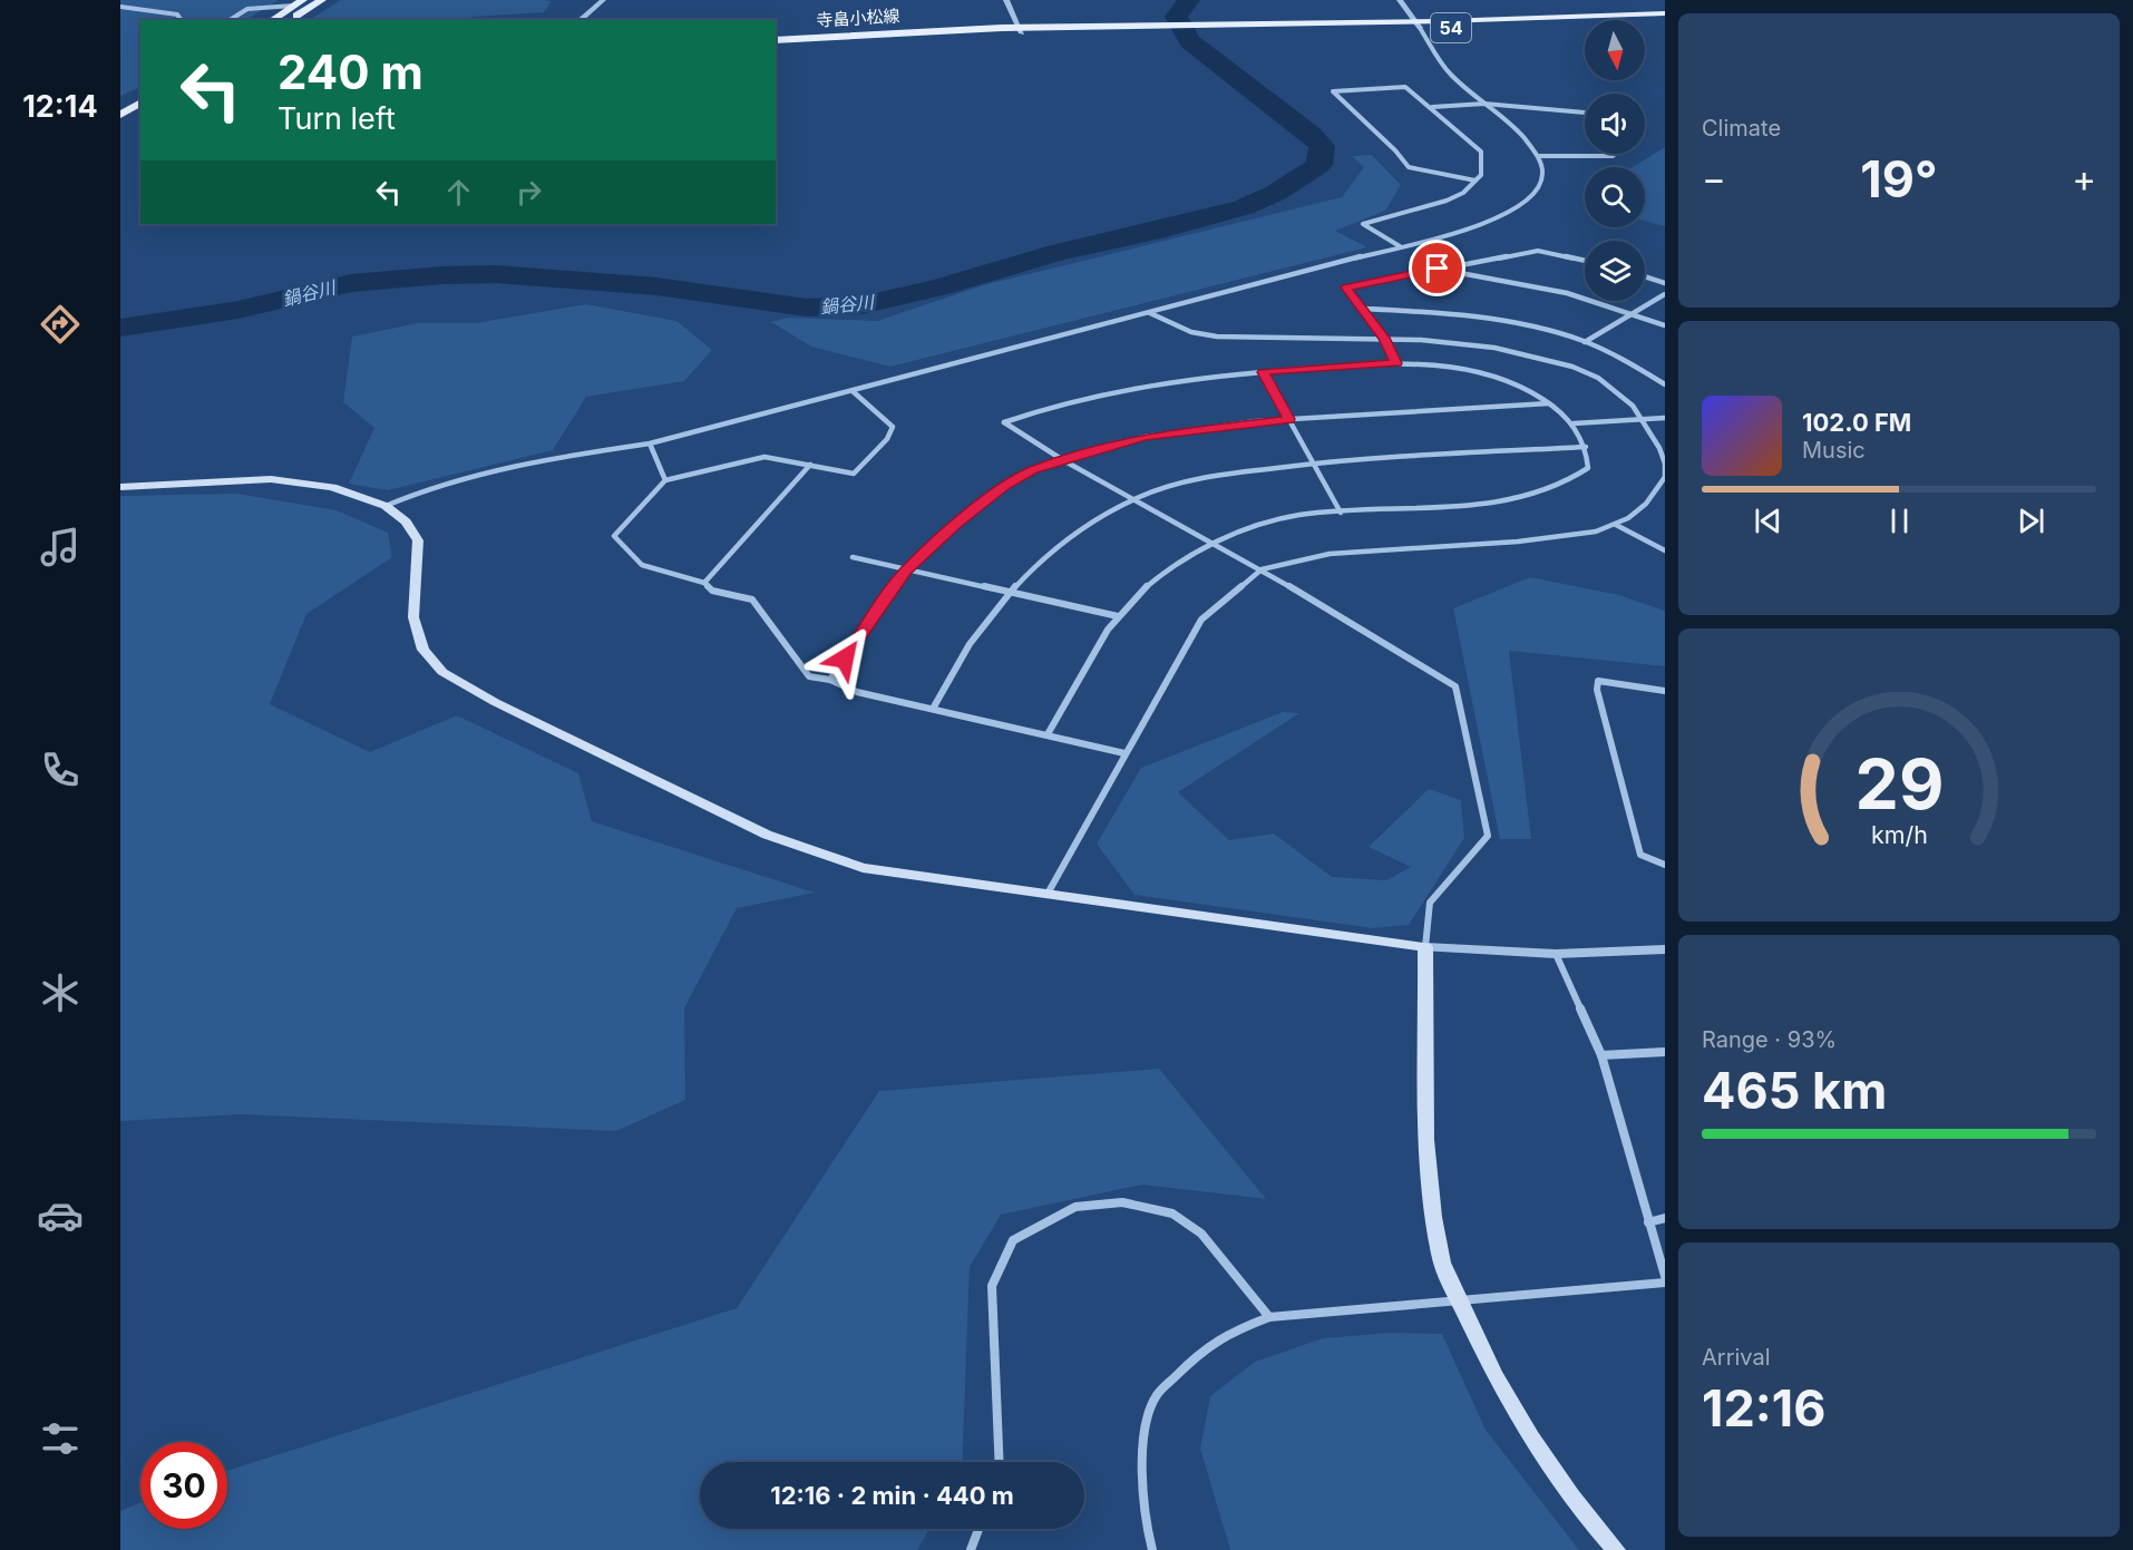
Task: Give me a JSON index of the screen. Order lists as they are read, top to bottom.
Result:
{
  "streets": {
    "main road": ["寺畠小松線", "54"]
  },
  "water": ["鍋谷川"],
  "north": "bottom",
  "page": {
    "tabs": "12:14",
    "tile": [
      "Climate",
      ["Range · 93%", "465 km"],
      ["Arrival", "12:16"]
    ],
    "turn": ["240 m", "Turn left"],
    "heat": ["−", "19°", "+"],
    "song": ["102.0 FM", "Music"],
    "limit": "30",
    "trip": "12:16 · 2 min · 440 m",
    "gauge": ["29", "km/h"]
  }
}
